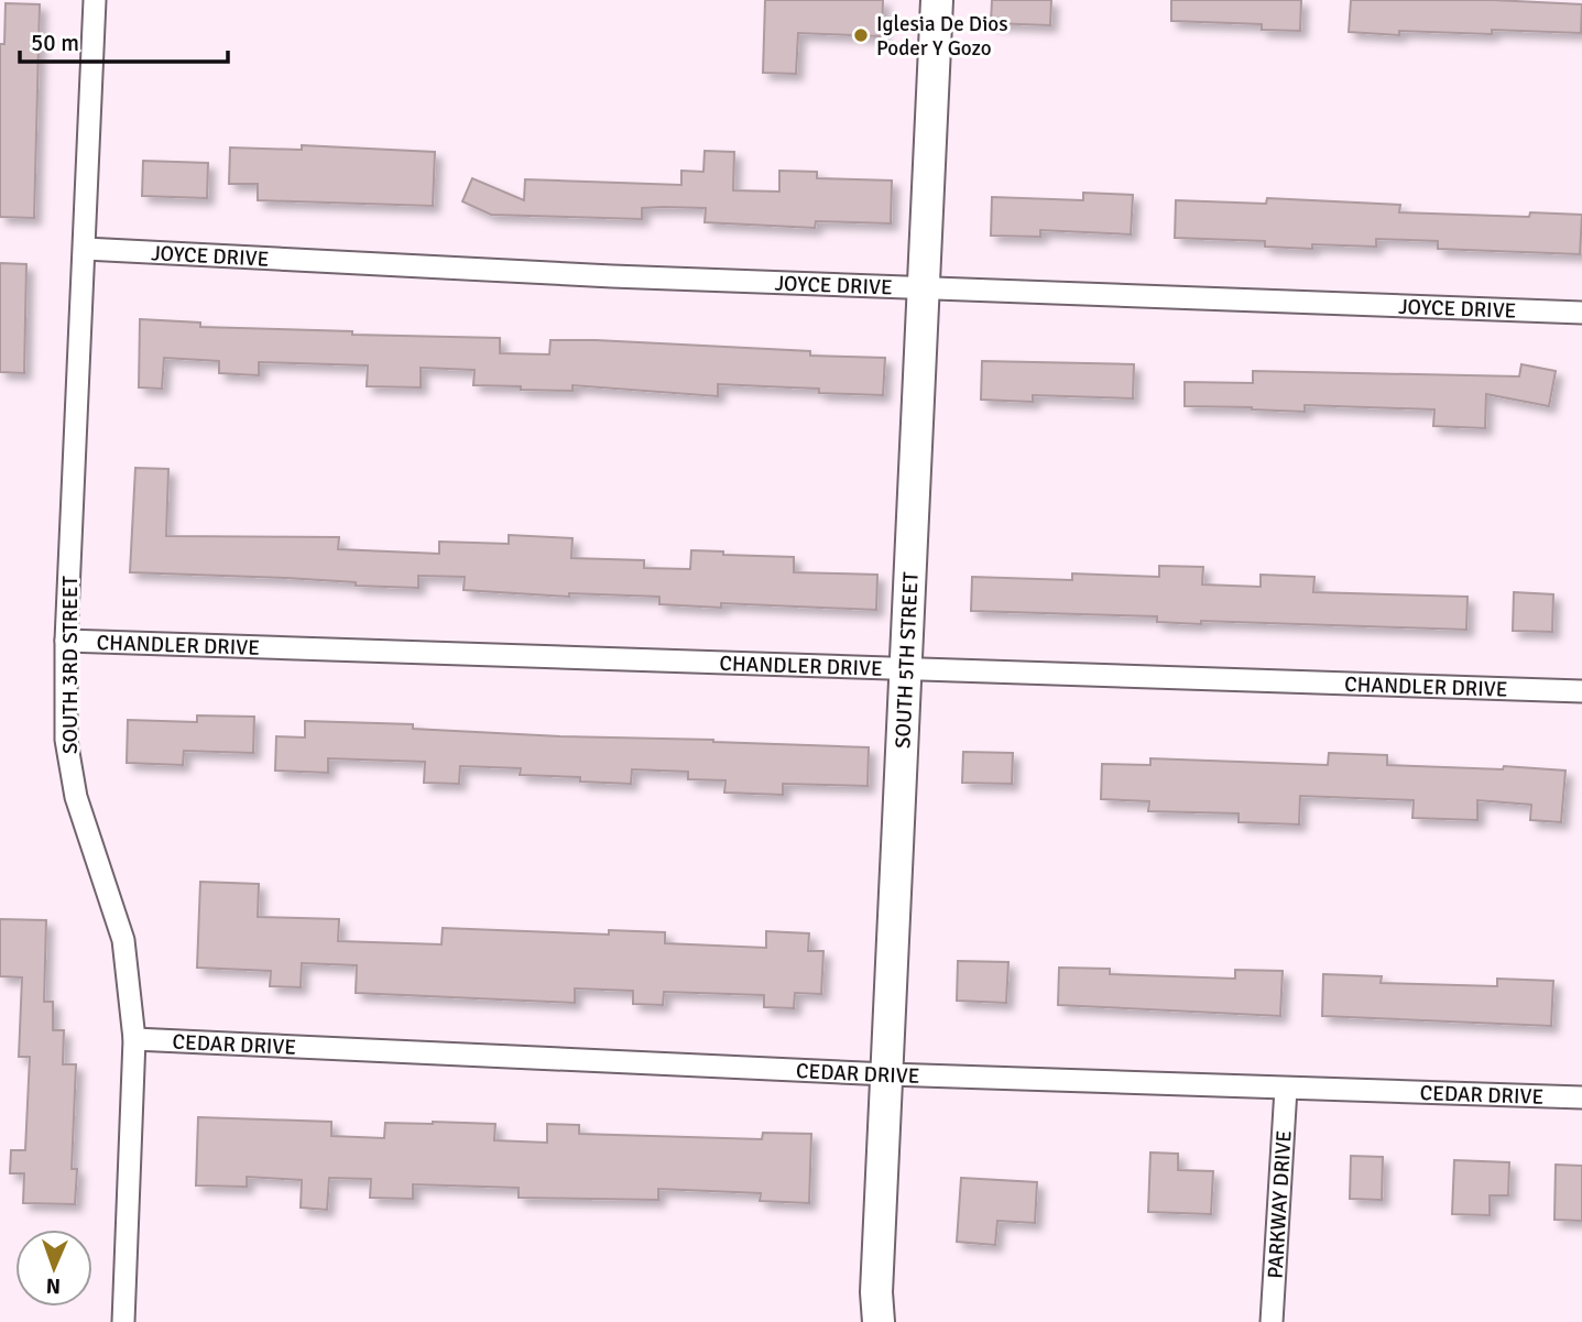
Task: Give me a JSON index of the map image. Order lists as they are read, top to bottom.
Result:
{
  "streets": {
    "street": [
      "JOYCE DRIVE",
      "CHANDLER DRIVE",
      "SOUTH 5TH STREET",
      "SOUTH 3RD STREET",
      "CEDAR DRIVE",
      "PARKWAY DRIVE"
    ]
  },
  "crossings": [
    ["JOYCE DRIVE", "SOUTH 5TH STREET"],
    ["JOYCE DRIVE", "SOUTH 3RD STREET"],
    ["CHANDLER DRIVE", "SOUTH 5TH STREET"],
    ["CHANDLER DRIVE", "SOUTH 3RD STREET"],
    ["SOUTH 5TH STREET", "CEDAR DRIVE"],
    ["SOUTH 3RD STREET", "CEDAR DRIVE"],
    ["CEDAR DRIVE", "PARKWAY DRIVE"]
  ],
  "places": ["Iglesia De Dios Poder Y Gozo"],
  "scale_bar": "50 m",
  "north": "bottom"
}
